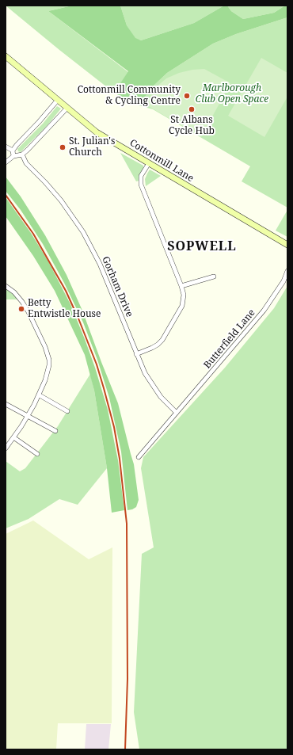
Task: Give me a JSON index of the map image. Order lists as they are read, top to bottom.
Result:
{
  "streets": {
    "street": ["Cottonmill Lane", "Gorham Drive", "Butterfield Lane"]
  },
  "crossings": [
    ["Gorham Drive", "Butterfield Lane"]
  ],
  "districts": ["SOPWELL"],
  "parks": ["Marlborough Club Open Space"],
  "places": [
    "Cottonmill Community & Cycling Centre",
    "St Albans Cycle Hub",
    "St. Julian's Church",
    "Betty Entwistle House"
  ]
}
